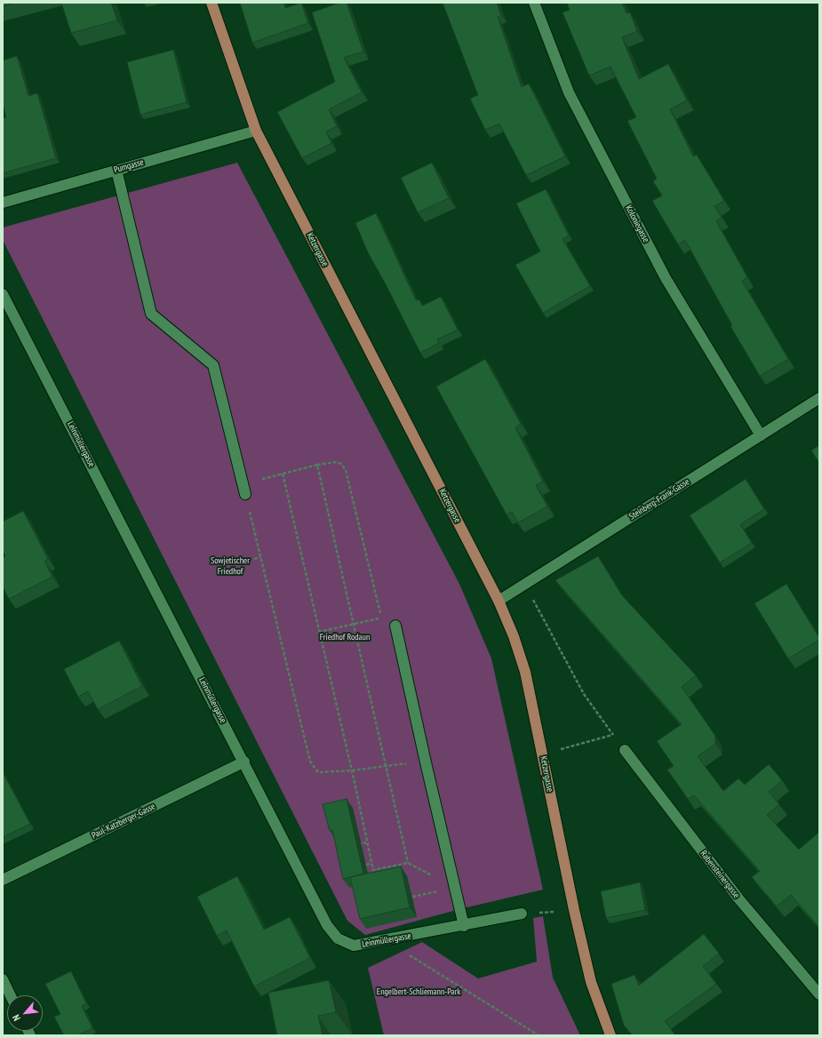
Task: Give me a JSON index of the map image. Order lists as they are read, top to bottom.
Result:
{
  "streets": {
    "main road": ["Ketzergasse"],
    "street": [
      "Pumgasse",
      "Koloniegasse",
      "Leinmüllergasse",
      "Steinberg-Frank-Gasse",
      "Paul-Katzberger-Gasse",
      "Rabensteinergasse"
    ]
  },
  "crossings": [
    ["Pumgasse", "Ketzergasse"],
    ["Koloniegasse", "Steinberg-Frank-Gasse"],
    ["Ketzergasse", "Steinberg-Frank-Gasse"],
    ["Leinmüllergasse", "Paul-Katzberger-Gasse"]
  ],
  "parks": ["Sowjetischer Friedhof", "Friedhof Rodaun", "Engelbert-Schliemann-Park"],
  "north": "bottom left"
}
